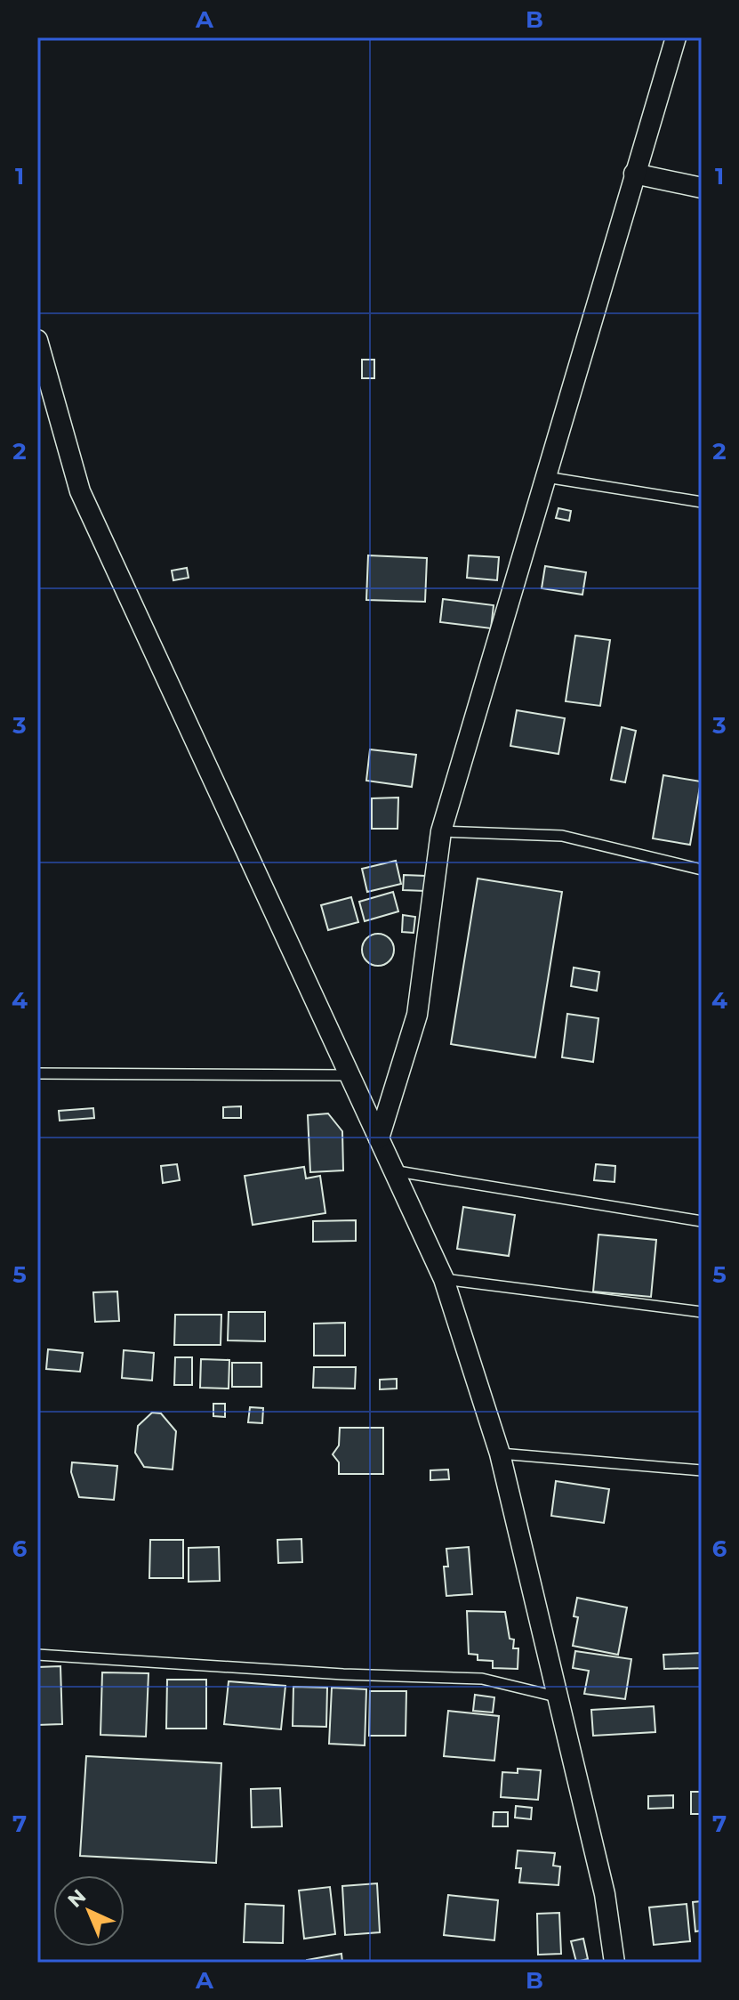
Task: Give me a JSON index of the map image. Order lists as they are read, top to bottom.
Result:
{
  "north": "top left",
  "grid": {
    "columns": ["A", "B"],
    "rows": [
      "1",
      "2",
      "3",
      "4",
      "5",
      "6",
      "7"
    ]
  }
}
